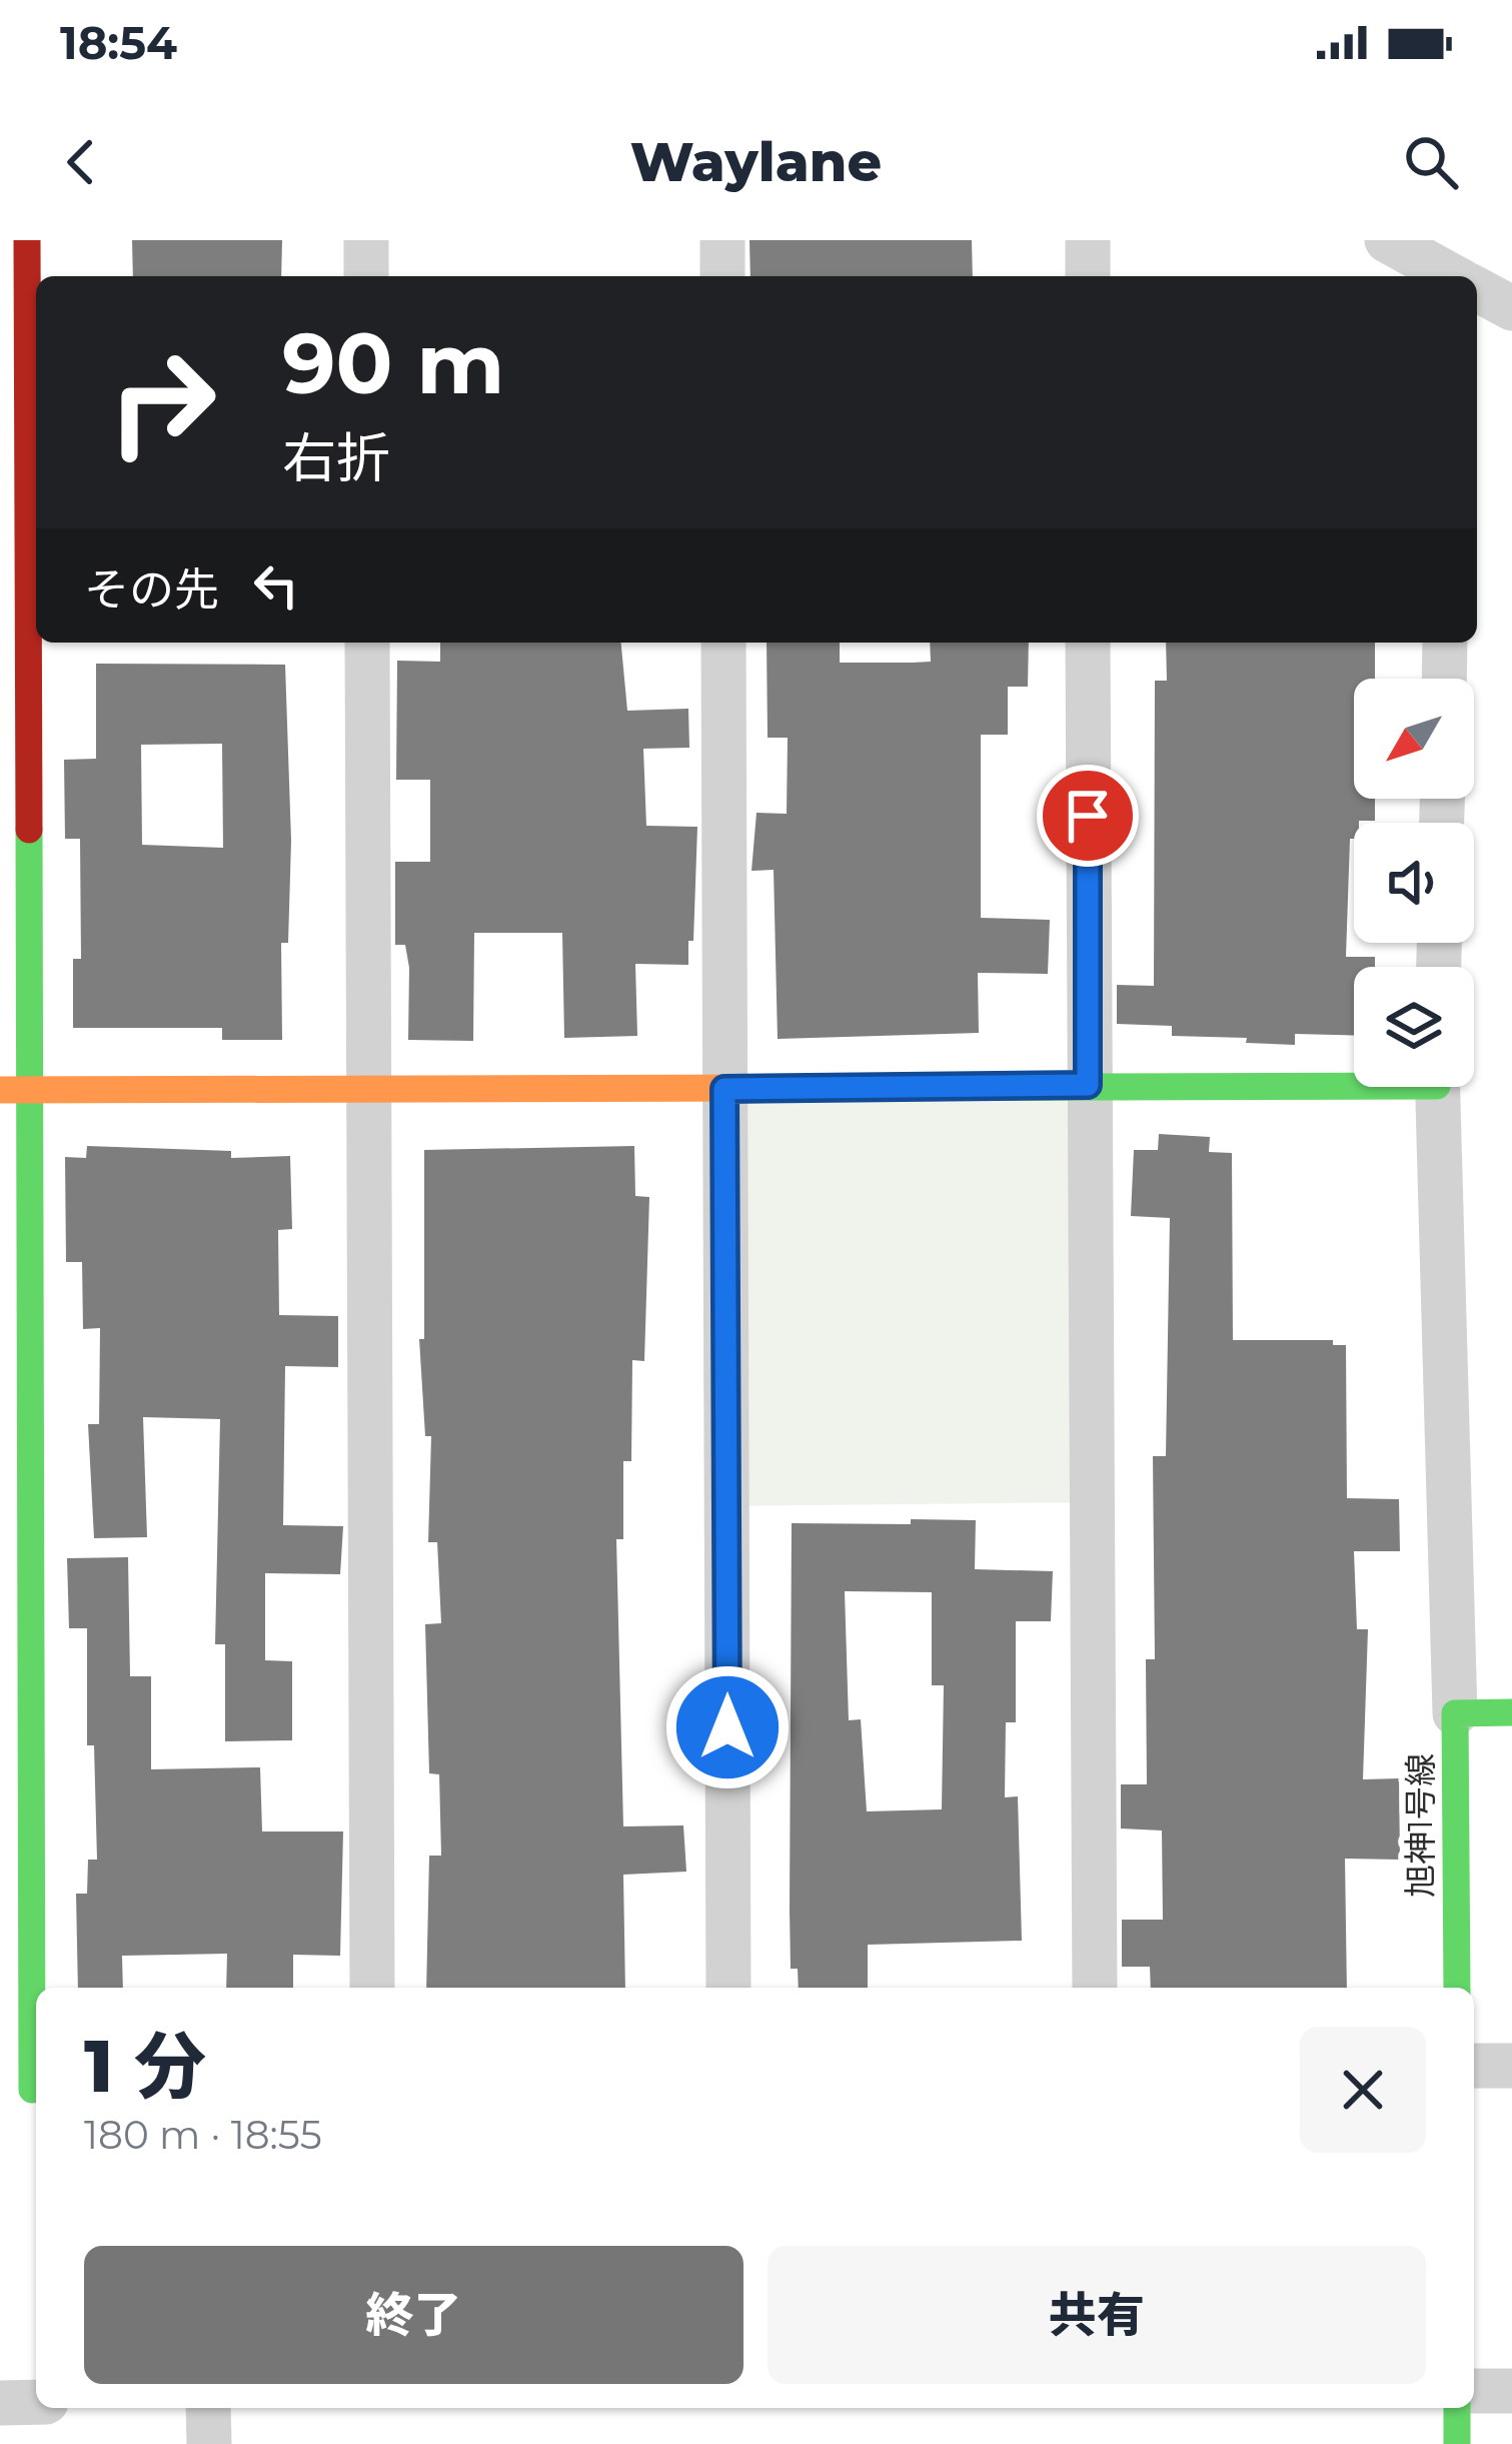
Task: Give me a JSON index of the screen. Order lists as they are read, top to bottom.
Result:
{
  "streets": {
    "street": ["旭神1号線"]
  },
  "north": "bottom left",
  "page": {
    "status": "18:54",
    "header": "Waylane",
    "turn": ["90 m", "右折"],
    "then": "その先",
    "heading": ["1 分", "180 m · 18:55"],
    "buttons": ["終了", "共有"]
  }
}
